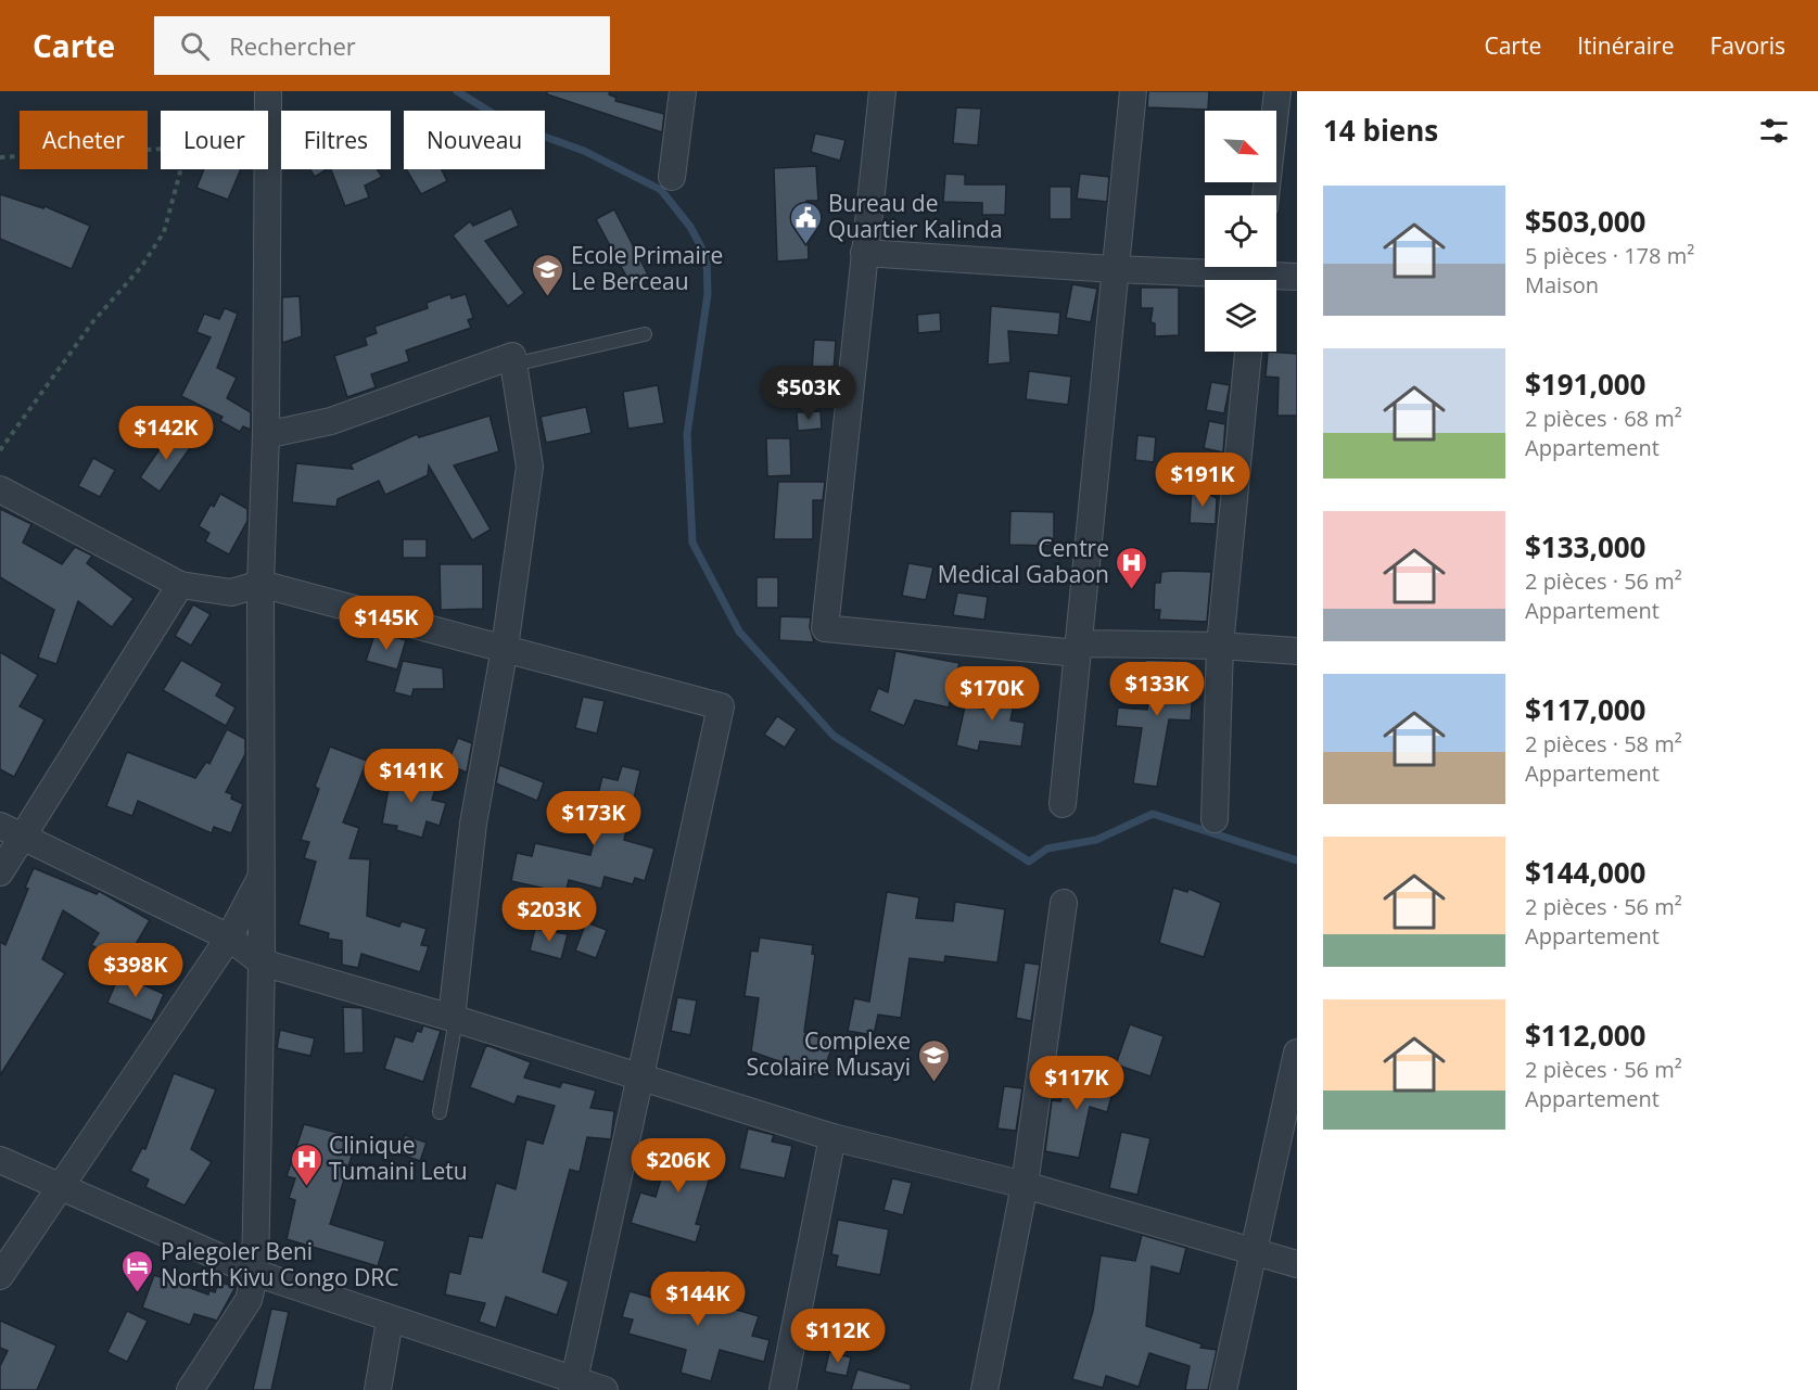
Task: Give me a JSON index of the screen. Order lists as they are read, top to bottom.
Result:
{
  "places": {
    "public building": ["Bureau de Quartier Kalinda"],
    "school or university": ["Ecole Primaire Le Berceau", "Complexe Scolaire Musayi"],
    "hospital": ["Centre Medical Gabaon", "Clinique Tumaini Letu"],
    "hotel": ["Palegoler Beni North Kivu Congo DRC"]
  },
  "north": "bottom right",
  "page": {
    "header": "Carte",
    "search": "Rechercher",
    "nav": ["Carte", "Itinéraire", "Favoris"],
    "heading": "14 biens",
    "chip": [
      "Acheter",
      "Louer",
      "Filtres",
      "Nouveau"
    ],
    "list": [
      {
        "name": "$503,000",
        "note": "5 pièces · 178 m² · Maison"
      },
      {
        "name": "$191,000",
        "note": "2 pièces · 68 m² · Appartement"
      },
      {
        "name": "$133,000",
        "note": "2 pièces · 56 m² · Appartement"
      },
      {
        "name": "$117,000",
        "note": "2 pièces · 58 m² · Appartement"
      },
      {
        "name": "$144,000",
        "note": "2 pièces · 56 m² · Appartement"
      },
      {
        "name": "$112,000",
        "note": "2 pièces · 56 m² · Appartement"
      }
    ],
    "price": [
      "$503K",
      "$142K",
      "$191K",
      "$145K",
      "$133K",
      "$170K",
      "$141K",
      "$173K",
      "$203K",
      "$398K",
      "$117K",
      "$206K",
      "$144K",
      "$112K"
    ]
  }
}
